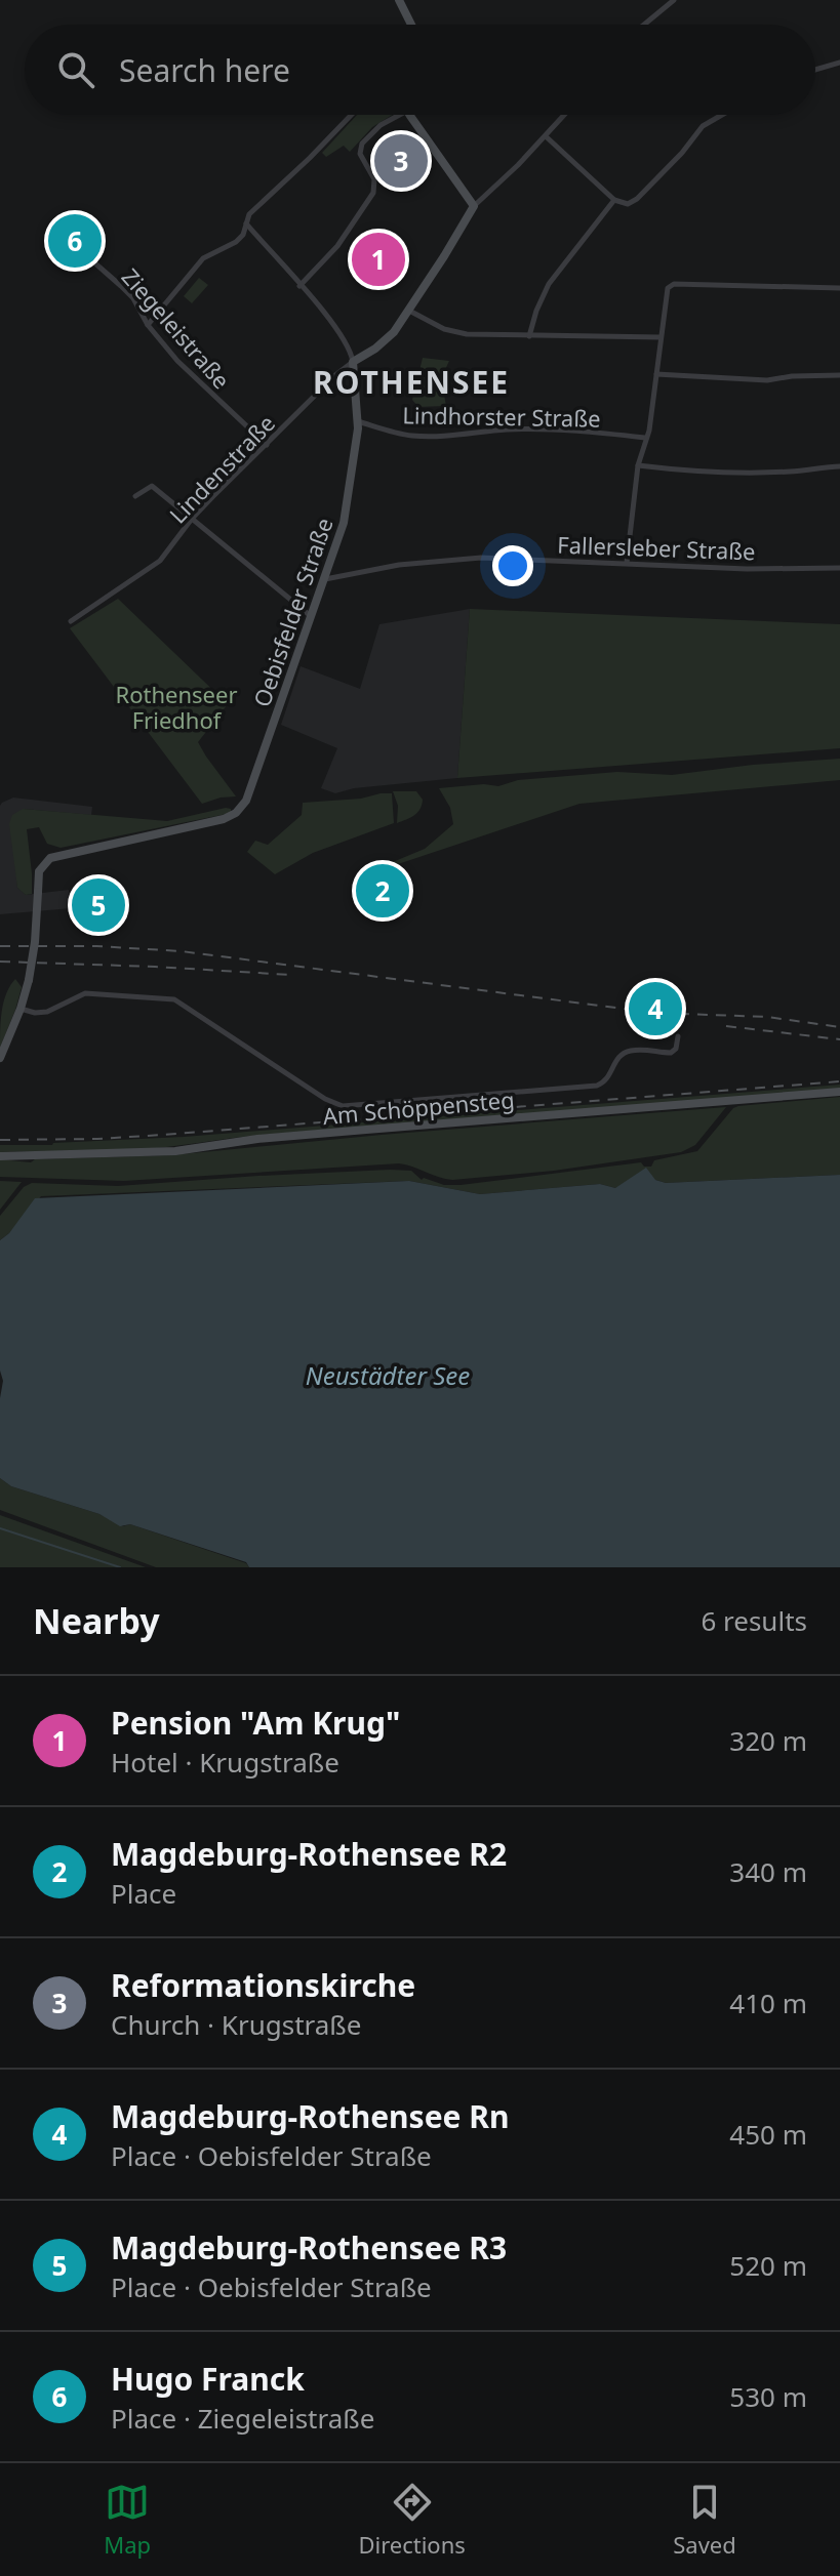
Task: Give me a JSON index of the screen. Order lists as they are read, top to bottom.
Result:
{
  "streets": {
    "street": [
      "Ziegeleistraße",
      "Lindhorster Straße",
      "Lindenstraße",
      "Fallersleber Straße",
      "Oebisfelder Straße",
      "Am Schöppensteg"
    ]
  },
  "crossings": [
    ["Ziegeleistraße", "Lindenstraße"],
    ["Lindhorster Straße", "Oebisfelder Straße"],
    ["Lindenstraße", "Oebisfelder Straße"],
    ["Fallersleber Straße", "Oebisfelder Straße"]
  ],
  "districts": ["ROTHENSEE"],
  "water": ["Neustädter See"],
  "parks": ["Rothenseer Friedhof"],
  "page": {
    "search": "Search here",
    "pins": [
      "3",
      "6",
      "1",
      "2",
      "5",
      "4"
    ],
    "heading": ["Nearby", "6 results"],
    "list": [
      {
        "mark": "1",
        "name": "Pension \"Am Krug\"",
        "note": "Hotel · Krugstraße",
        "value": "320 m"
      },
      {
        "mark": "2",
        "name": "Magdeburg-Rothensee R2",
        "note": "Place",
        "value": "340 m"
      },
      {
        "mark": "3",
        "name": "Reformationskirche",
        "note": "Church · Krugstraße",
        "value": "410 m"
      },
      {
        "mark": "4",
        "name": "Magdeburg-Rothensee Rn",
        "note": "Place · Oebisfelder Straße",
        "value": "450 m"
      },
      {
        "mark": "5",
        "name": "Magdeburg-Rothensee R3",
        "note": "Place · Oebisfelder Straße",
        "value": "520 m"
      },
      {
        "mark": "6",
        "name": "Hugo Franck",
        "note": "Place · Ziegeleistraße",
        "value": "530 m"
      }
    ],
    "nav": ["Map", "Directions", "Saved"]
  }
}
